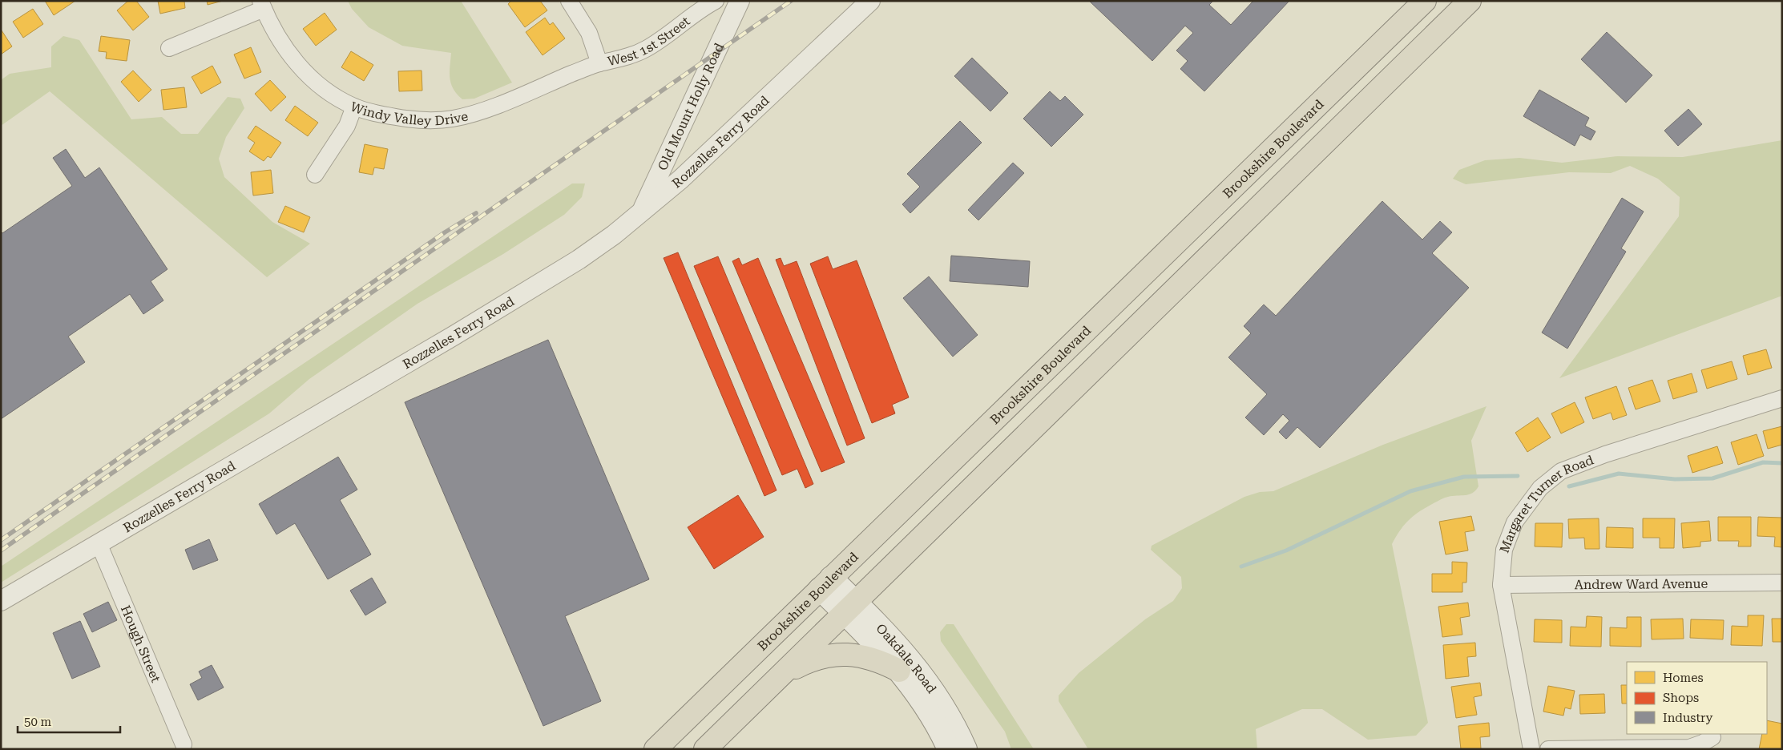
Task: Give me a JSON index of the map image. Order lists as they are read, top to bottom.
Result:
{
  "streets": {
    "highway": ["Brookshire Boulevard"],
    "main road": ["Oakdale Road"],
    "street": [
      "West 1st Street",
      "Old Mount Holly Road",
      "Windy Valley Drive",
      "Rozzelles Ferry Road",
      "Margaret Turner Road",
      "Andrew Ward Avenue",
      "Hough Street"
    ]
  },
  "crossings": [
    ["West 1st Street", "Windy Valley Drive"],
    ["Old Mount Holly Road", "Rozzelles Ferry Road"],
    ["Rozzelles Ferry Road", "Hough Street"],
    ["Brookshire Boulevard", "Oakdale Road"],
    ["Margaret Turner Road", "Andrew Ward Avenue"]
  ],
  "legend": ["Homes", "Shops", "Industry"],
  "scale_bar": "50 m"
}
